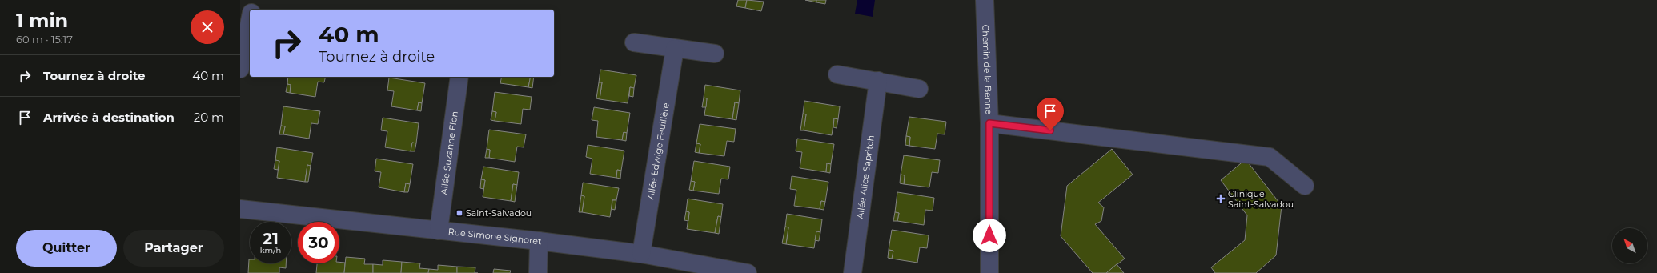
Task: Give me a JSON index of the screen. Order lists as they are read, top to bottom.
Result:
{
  "streets": {
    "street": [
      "Chemin de la Benne",
      "Allée Edwige Feuillère",
      "Allée Suzanne Flon",
      "Allée Alice Sapritch",
      "Rue Simone Signoret"
    ]
  },
  "crossings": [
    ["Allée Edwige Feuillère", "Rue Simone Signoret"],
    ["Allée Suzanne Flon", "Rue Simone Signoret"]
  ],
  "places": {
    "health": ["Clinique Saint-Salvadou"],
    "transit": ["Saint-Salvadou"]
  },
  "north": "top left",
  "page": {
    "heading": ["1 min", "60 m · 15:17"],
    "turn": ["40 m", "Tournez à droite"],
    "list": [
      {
        "name": "Tournez à droite",
        "value": "40 m"
      },
      {
        "name": "Arrivée à destination",
        "value": "20 m"
      }
    ],
    "speed": "21 km/h",
    "limit": "30",
    "buttons": ["Quitter", "Partager"]
  }
}
